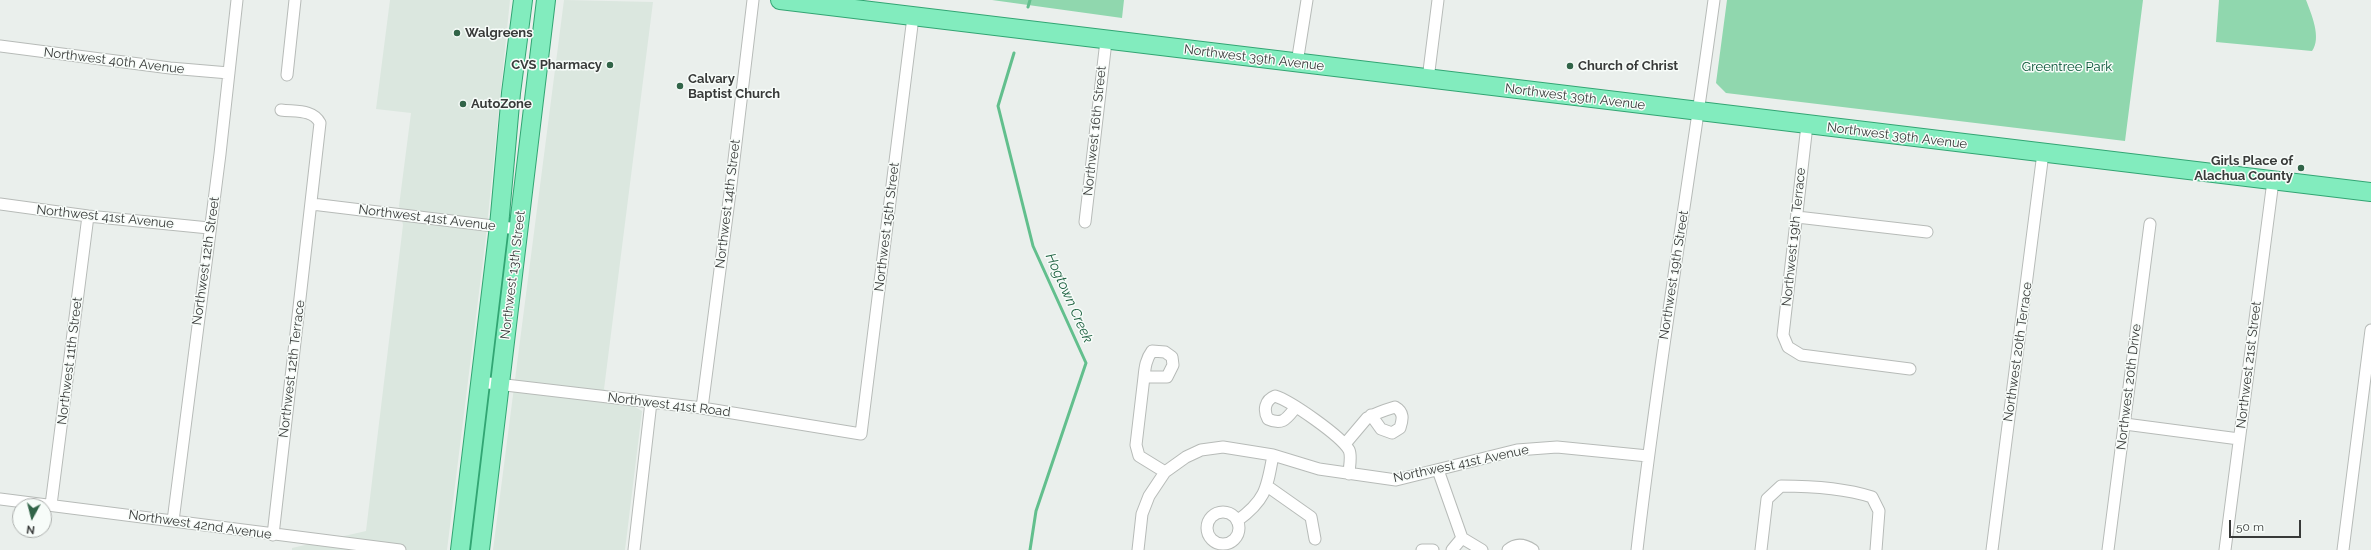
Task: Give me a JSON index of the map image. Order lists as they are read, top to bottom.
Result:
{
  "streets": {
    "main road": ["Northwest 39th Avenue", "Northwest 13th Street"],
    "street": [
      "Northwest 40th Avenue",
      "Northwest 16th Street",
      "Northwest 14th Street",
      "Northwest 41st Avenue",
      "Northwest 15th Street",
      "Northwest 19th Terrace",
      "Northwest 12th Street",
      "Northwest 19th Street",
      "Northwest 20th Terrace",
      "Northwest 11th Street",
      "Northwest 21st Street",
      "Northwest 12th Terrace",
      "Northwest 20th Drive",
      "Northwest 41st Road",
      "Northwest 42nd Avenue"
    ]
  },
  "crossings": [
    ["Northwest 39th Avenue", "Northwest 16th Street"],
    ["Northwest 39th Avenue", "Northwest 15th Street"],
    ["Northwest 39th Avenue", "Northwest 19th Terrace"],
    ["Northwest 39th Avenue", "Northwest 19th Street"],
    ["Northwest 39th Avenue", "Northwest 20th Terrace"],
    ["Northwest 39th Avenue", "Northwest 21st Street"],
    ["Northwest 40th Avenue", "Northwest 12th Street"],
    ["Northwest 14th Street", "Northwest 41st Road"],
    ["Northwest 41st Avenue", "Northwest 12th Street"],
    ["Northwest 41st Avenue", "Northwest 13th Street"],
    ["Northwest 41st Avenue", "Northwest 19th Street"],
    ["Northwest 41st Avenue", "Northwest 11th Street"],
    ["Northwest 41st Avenue", "Northwest 12th Terrace"],
    ["Northwest 15th Street", "Northwest 41st Road"],
    ["Northwest 12th Street", "Northwest 42nd Avenue"],
    ["Northwest 13th Street", "Northwest 41st Road"],
    ["Northwest 12th Terrace", "Northwest 42nd Avenue"]
  ],
  "water": ["Hogtown Creek"],
  "parks": ["Greentree Park"],
  "places": [
    "Walgreens",
    "CVS Pharmacy",
    "Church of Christ",
    "Calvary Baptist Church",
    "AutoZone",
    "Girls Place of Alachua County"
  ],
  "scale_bar": "50 m",
  "north": "bottom"
}
